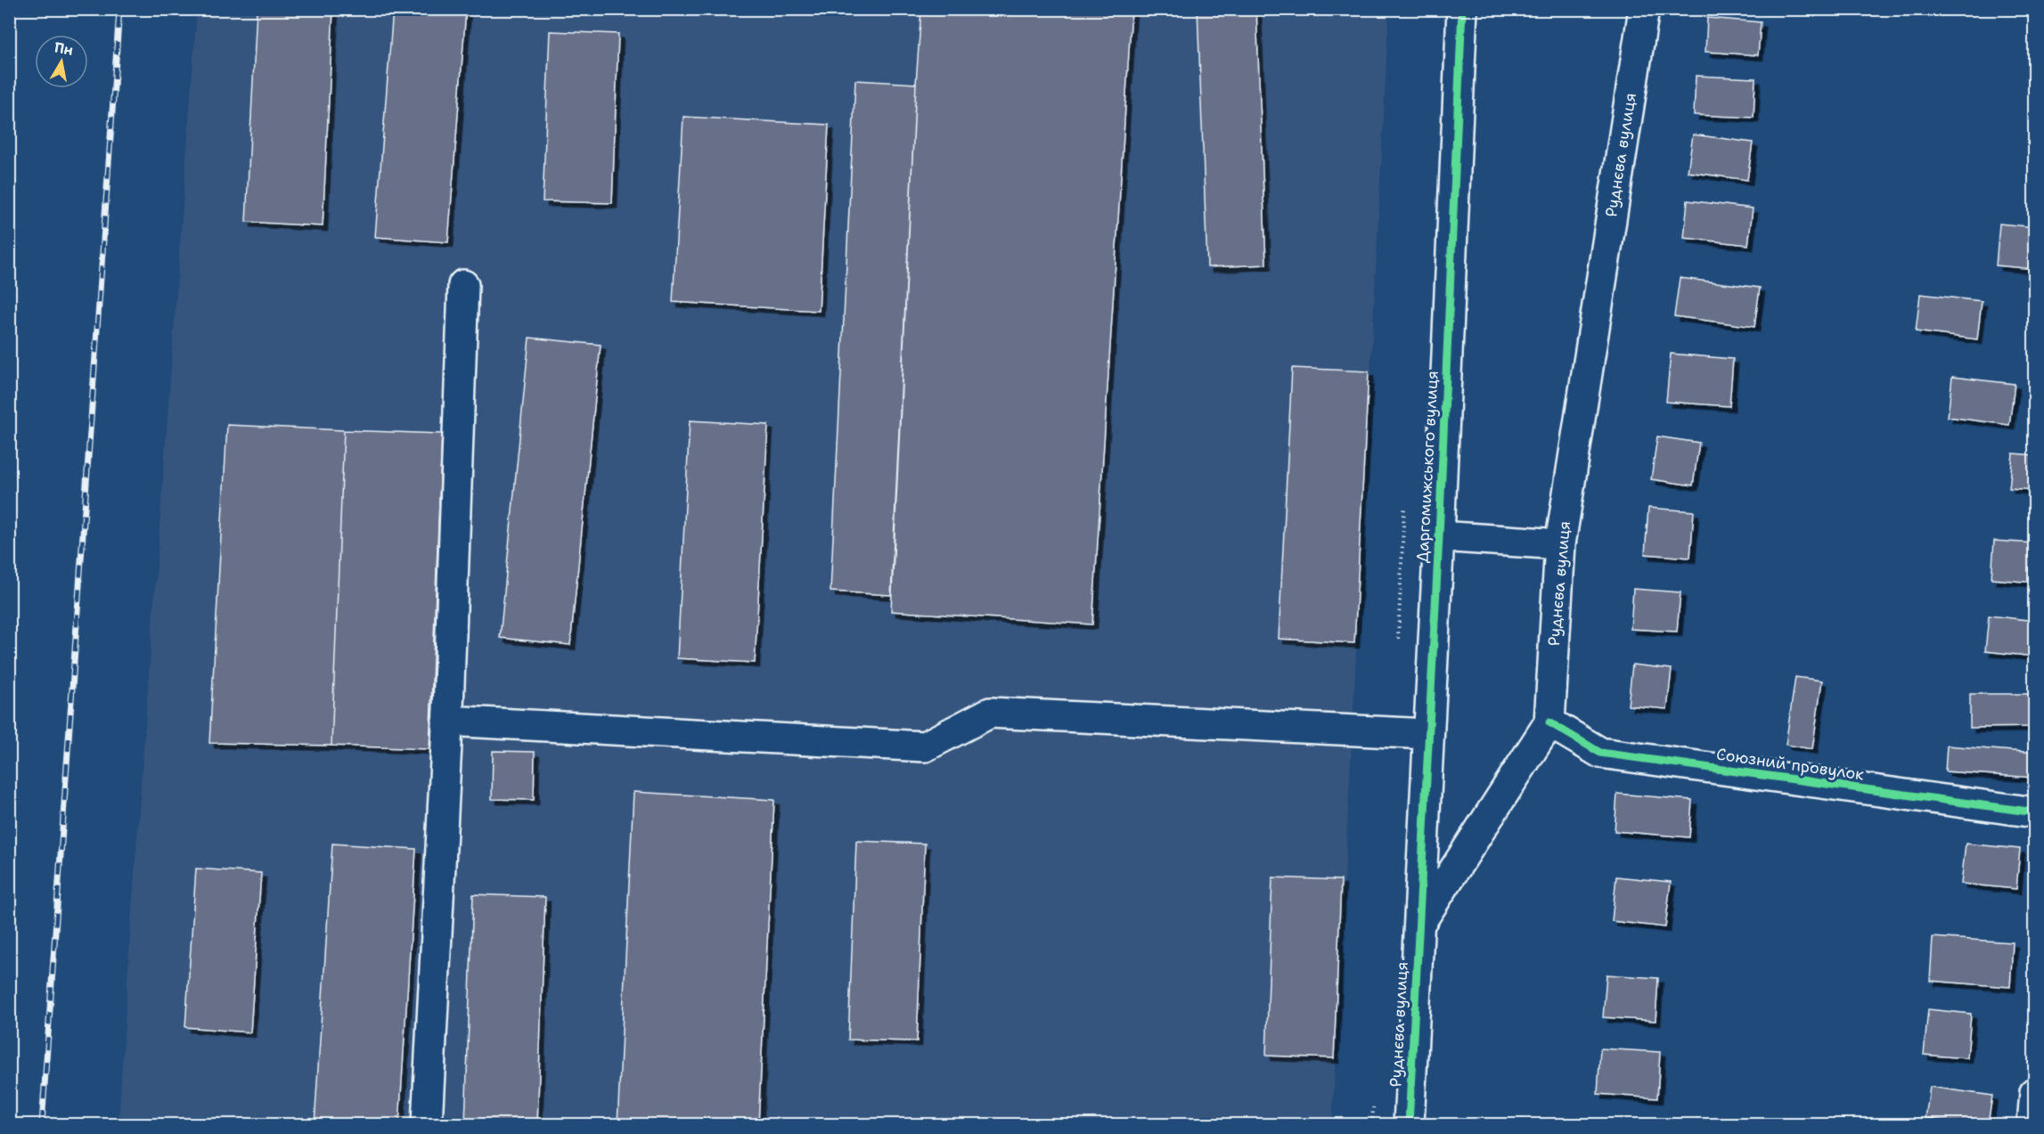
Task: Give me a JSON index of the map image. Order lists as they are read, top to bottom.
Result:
{
  "streets": {
    "street": ["Руднєва вулиця", "Даргомижського вулиця", "Союзний провулок"]
  },
  "crossings": [
    ["Руднєва вулиця", "Даргомижського вулиця"],
    ["Руднєва вулиця", "Союзний провулок"]
  ],
  "north": "top"
}
